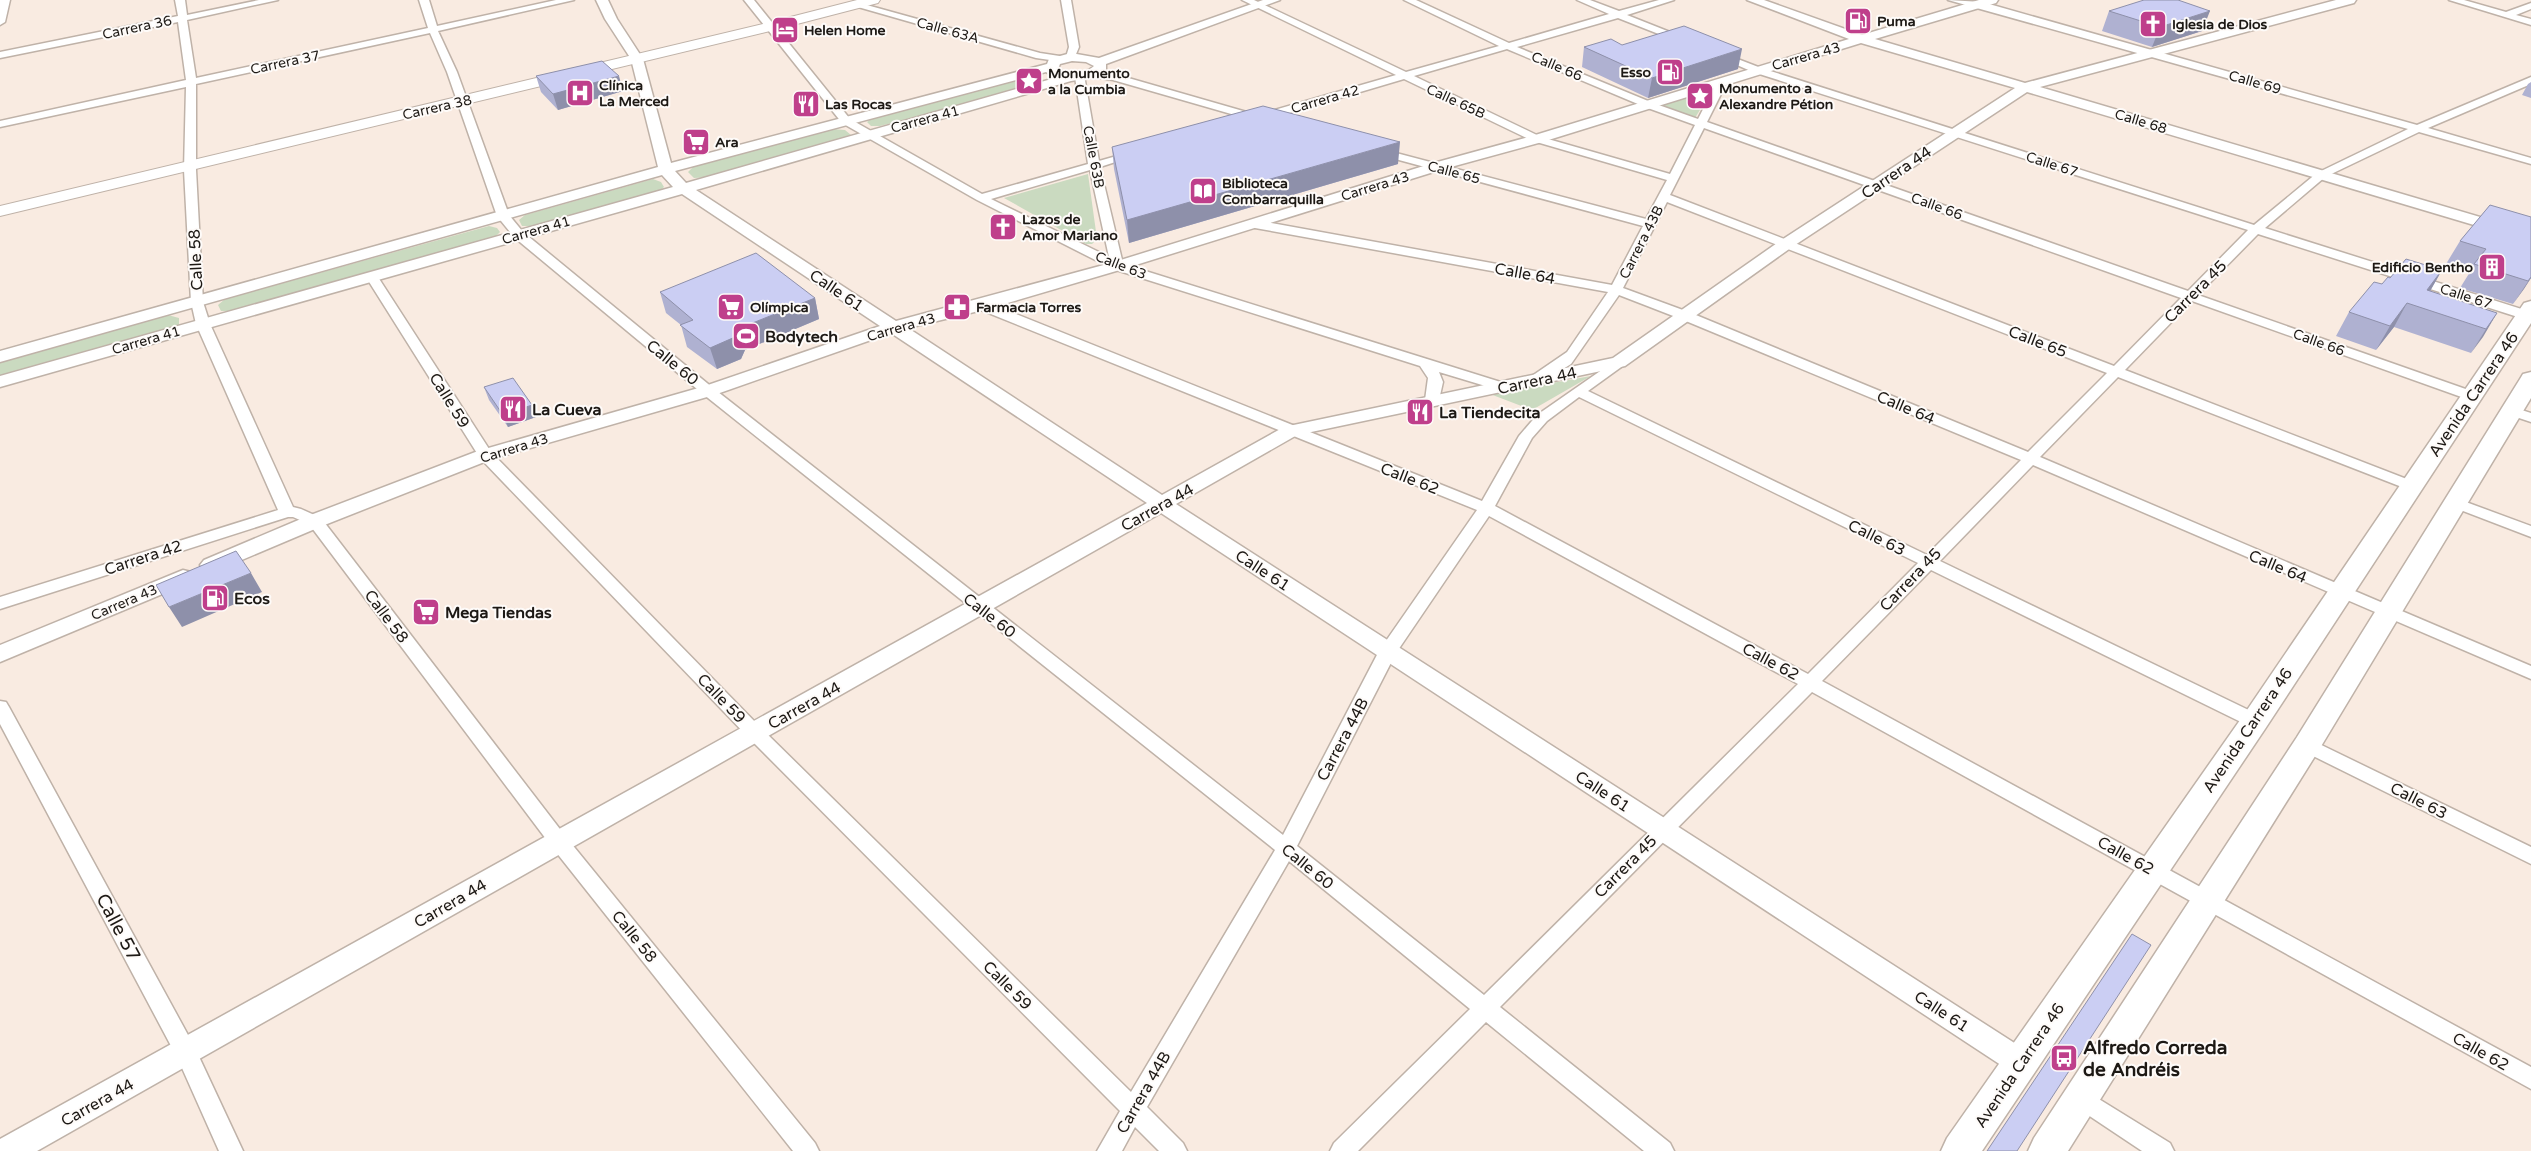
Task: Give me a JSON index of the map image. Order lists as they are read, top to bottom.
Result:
{
  "streets": {
    "main road": ["Carrera 38", "Avenida Carrera 46"],
    "street": [
      "Carrera 36",
      "Calle 63A",
      "Carrera 43",
      "Carrera 37",
      "Calle 66",
      "Calle 69",
      "Carrera 42",
      "Calle 65B",
      "Carrera 41",
      "Calle 68",
      "Calle 63B",
      "Calle 67",
      "Calle 65",
      "Carrera 44",
      "Carrera 43B",
      "Calle 58",
      "Calle 63",
      "Calle 64",
      "Calle 61",
      "Carrera 45",
      "Calle 60",
      "Calle 59",
      "Calle 62",
      "Carrera 44B",
      "Calle 57"
    ]
  },
  "crossings": [
    ["Carrera 36", "Calle 58"],
    ["Calle 63A", "Carrera 38"],
    ["Calle 63A", "Carrera 41"],
    ["Carrera 43", "Calle 66"],
    ["Carrera 43", "Calle 69"],
    ["Carrera 43", "Calle 65B"],
    ["Carrera 43", "Calle 68"],
    ["Carrera 43", "Calle 63B"],
    ["Carrera 43", "Calle 67"],
    ["Carrera 43", "Calle 65"],
    ["Carrera 43", "Carrera 43B"],
    ["Carrera 43", "Calle 58"],
    ["Carrera 43", "Calle 63"],
    ["Carrera 43", "Calle 64"],
    ["Carrera 43", "Calle 61"],
    ["Carrera 43", "Calle 60"],
    ["Carrera 43", "Calle 59"],
    ["Carrera 43", "Calle 62"],
    ["Carrera 37", "Calle 58"],
    ["Carrera 37", "Calle 60"],
    ["Calle 66", "Carrera 42"],
    ["Calle 66", "Carrera 44"],
    ["Calle 66", "Carrera 43B"],
    ["Calle 66", "Carrera 45"],
    ["Calle 66", "Avenida Carrera 46"],
    ["Calle 69", "Carrera 44"],
    ["Calle 69", "Carrera 45"],
    ["Carrera 42", "Calle 65B"],
    ["Carrera 42", "Calle 58"],
    ["Calle 65B", "Carrera 41"],
    ["Calle 65B", "Carrera 43B"],
    ["Carrera 38", "Calle 58"],
    ["Carrera 38", "Calle 63"],
    ["Carrera 38", "Calle 61"],
    ["Carrera 38", "Calle 60"],
    ["Carrera 41", "Calle 63B"],
    ["Carrera 41", "Calle 58"],
    ["Carrera 41", "Calle 63"],
    ["Carrera 41", "Calle 61"],
    ["Carrera 41", "Calle 60"],
    ["Carrera 41", "Calle 59"],
    ["Calle 68", "Carrera 44"],
    ["Calle 68", "Carrera 45"],
    ["Calle 63B", "Calle 63"],
    ["Calle 67", "Carrera 44"],
    ["Calle 67", "Carrera 45"],
    ["Calle 67", "Avenida Carrera 46"],
    ["Calle 65", "Carrera 44"],
    ["Calle 65", "Carrera 43B"],
    ["Calle 65", "Carrera 45"],
    ["Calle 65", "Avenida Carrera 46"],
    ["Carrera 44", "Carrera 43B"],
    ["Carrera 44", "Calle 58"],
    ["Carrera 44", "Calle 63"],
    ["Carrera 44", "Calle 64"],
    ["Carrera 44", "Calle 61"],
    ["Carrera 44", "Calle 60"],
    ["Carrera 44", "Calle 59"],
    ["Carrera 44", "Calle 62"],
    ["Carrera 44", "Carrera 44B"],
    ["Carrera 44", "Calle 57"],
    ["Carrera 43B", "Calle 64"],
    ["Calle 63", "Carrera 45"],
    ["Calle 63", "Avenida Carrera 46"],
    ["Calle 63", "Carrera 44B"],
    ["Calle 64", "Carrera 45"],
    ["Calle 64", "Avenida Carrera 46"],
    ["Calle 61", "Carrera 45"],
    ["Calle 61", "Avenida Carrera 46"],
    ["Calle 61", "Carrera 44B"],
    ["Carrera 45", "Calle 60"],
    ["Carrera 45", "Calle 62"],
    ["Calle 60", "Carrera 44B"],
    ["Avenida Carrera 46", "Calle 62"],
    ["Calle 59", "Carrera 44B"],
    ["Calle 62", "Carrera 44B"]
  ],
  "places": {
    "fuel station": ["Puma", "Esso", "Ecos"],
    "church": ["Iglesia de Dios", "Lazos de Amor Mariano"],
    "hotel": ["Helen Home"],
    "place": ["Monumento a la Cumbia", "Monumento a Alexandre Pétion"],
    "hospital": ["Clínica La Merced"],
    "restaurant": ["Las Rocas", "La Cueva", "La Tiendecita"],
    "supermarket": ["Ara", "Olímpica", "Mega Tiendas"],
    "library": ["Biblioteca Combarraquilla"],
    "building": ["Edificio Bentho"],
    "pharmacy": ["Farmacia Torres"],
    "sports": ["Bodytech"],
    "bus stop": ["Alfredo Correda de Andréis"]
  }
}
